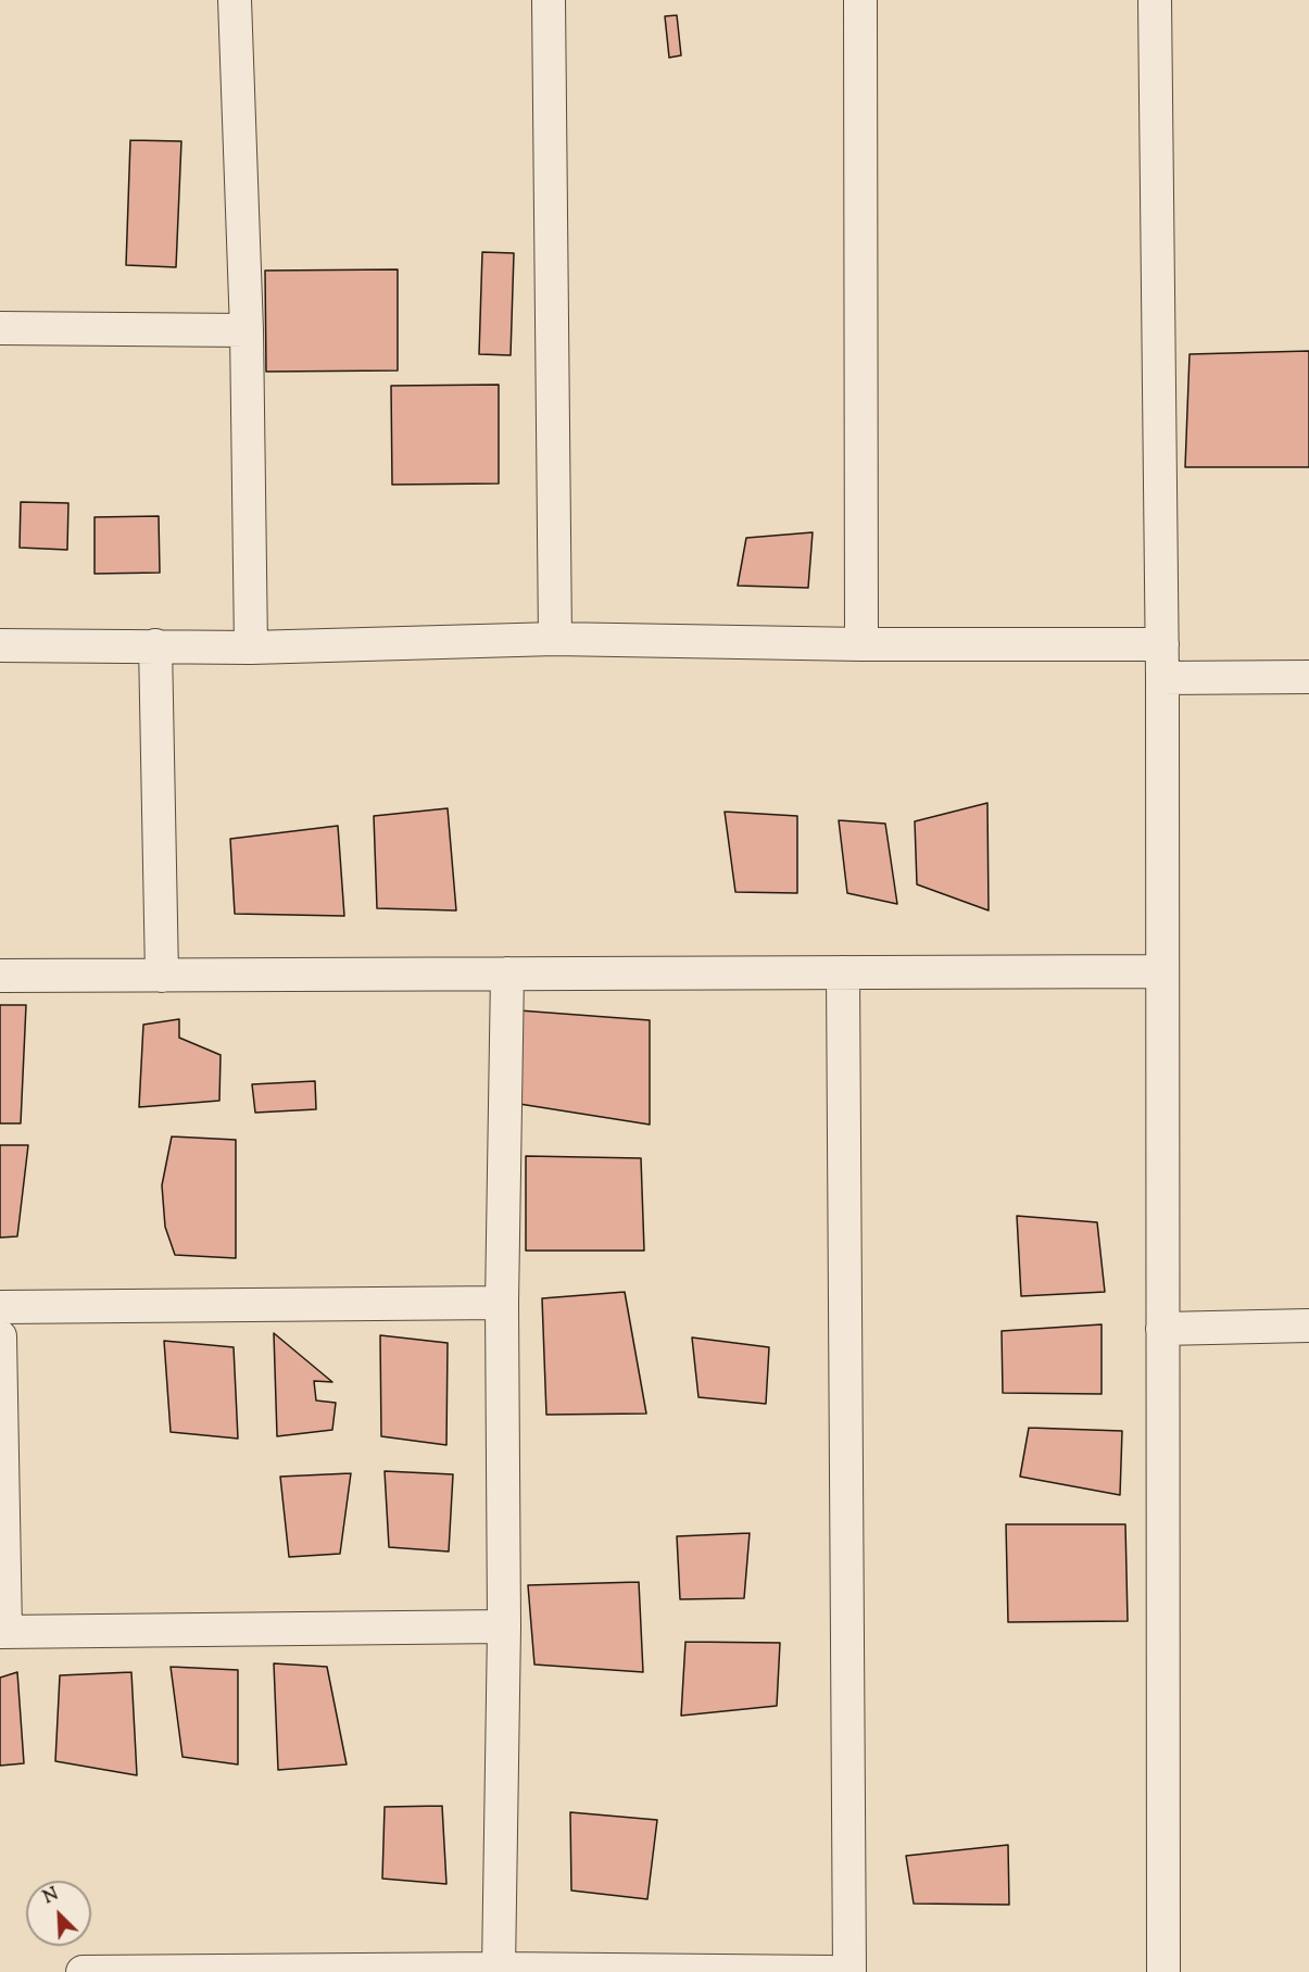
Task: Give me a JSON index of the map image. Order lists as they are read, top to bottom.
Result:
{
  "north": "top left"
}
